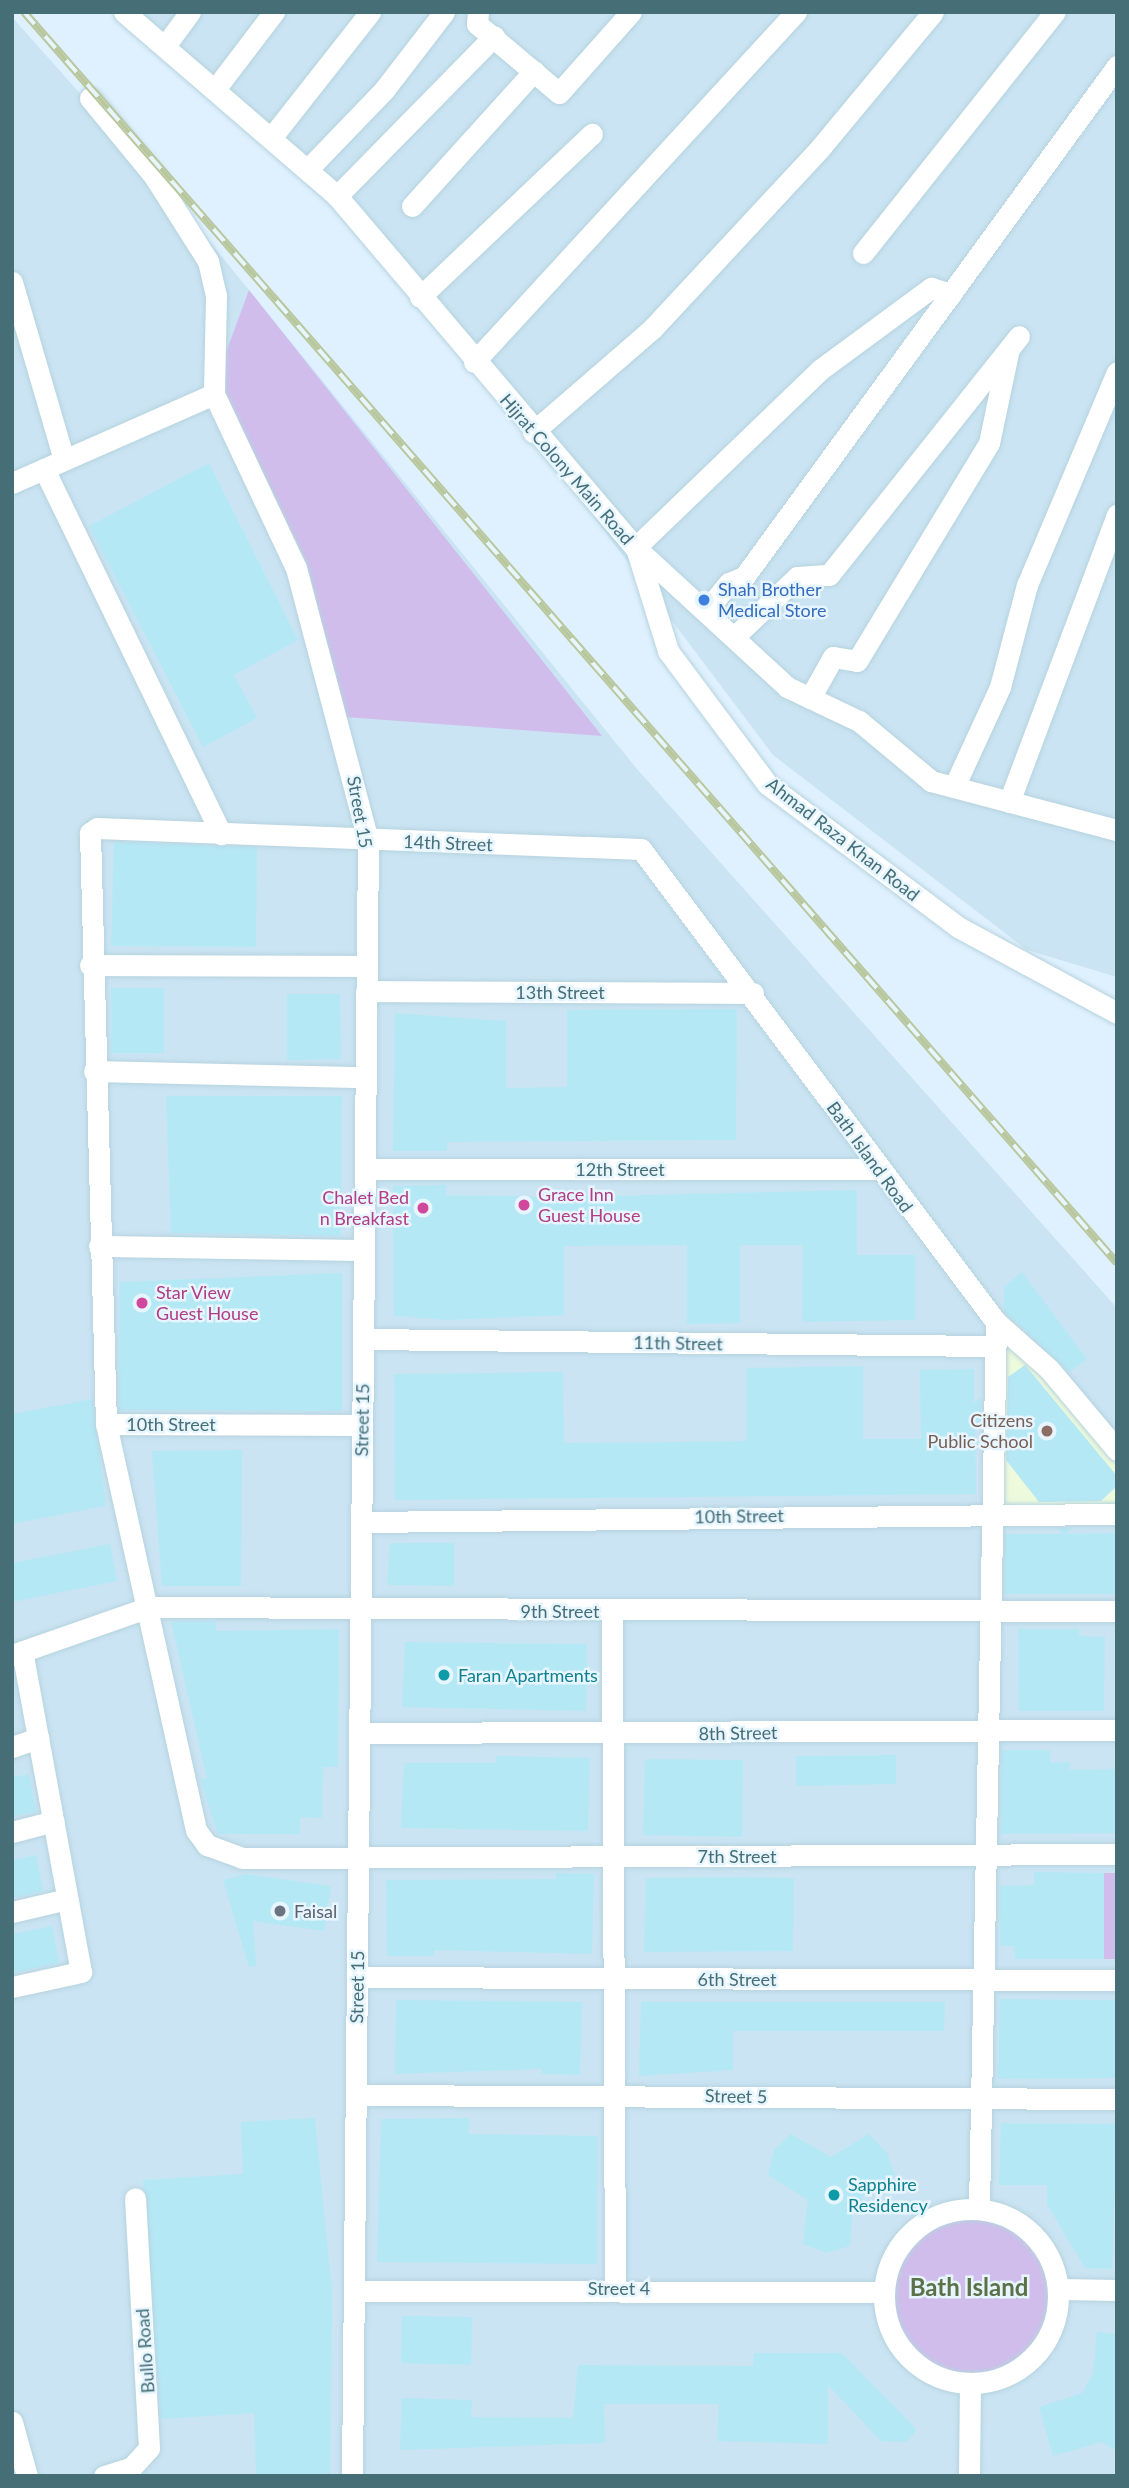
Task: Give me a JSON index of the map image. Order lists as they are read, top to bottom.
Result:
{
  "streets": {
    "street": [
      "Hijrat Colony Main Road",
      "Street 15",
      "Ahmad Raza Khan Road",
      "14th Street",
      "13th Street",
      "Bath Island Road",
      "12th Street",
      "11th Street",
      "10th Street",
      "9th Street",
      "8th Street",
      "7th Street",
      "6th Street",
      "Street 5",
      "Street 4",
      "Bullo Road"
    ]
  },
  "crossings": [
    ["Hijrat Colony Main Road", "Ahmad Raza Khan Road"],
    ["Street 15", "14th Street"],
    ["Street 15", "13th Street"],
    ["Street 15", "12th Street"],
    ["Street 15", "11th Street"],
    ["Street 15", "10th Street"],
    ["Street 15", "9th Street"],
    ["Street 15", "8th Street"],
    ["Street 15", "7th Street"],
    ["Street 15", "6th Street"],
    ["Street 15", "Street 5"],
    ["Street 15", "Street 4"],
    ["14th Street", "Bath Island Road"],
    ["14th Street", "7th Street"],
    ["13th Street", "Bath Island Road"],
    ["Bath Island Road", "12th Street"],
    ["10th Street", "7th Street"],
    ["9th Street", "7th Street"]
  ],
  "districts": ["Bath Island"],
  "places": [
    "Shah Brother Medical Store",
    "Grace Inn Guest House",
    "Chalet Bed n Breakfast",
    "Star View Guest House",
    "Citizens Public School",
    "Faran Apartments",
    "Faisal",
    "Sapphire Residency"
  ]
}
